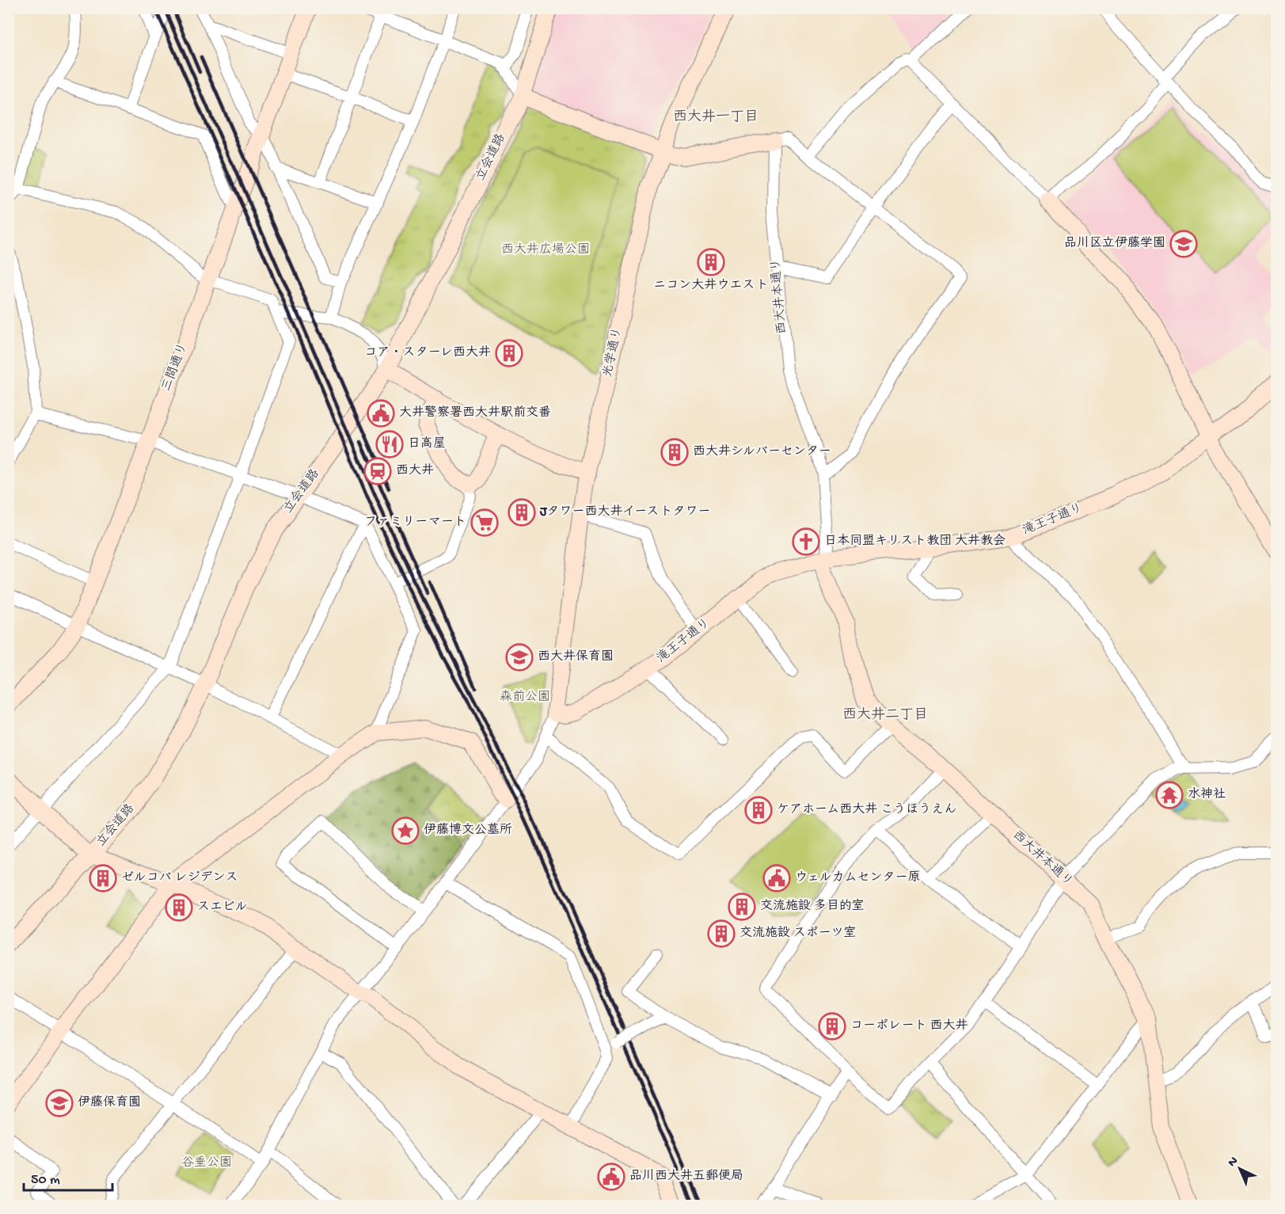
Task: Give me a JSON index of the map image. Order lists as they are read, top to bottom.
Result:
{
  "streets": {
    "street": [
      "立会道路",
      "西大井本通り",
      "光学通り",
      "三間通り",
      "滝王子通り"
    ]
  },
  "crossings": [
    ["西大井本通り", "滝王子通り"],
    ["光学通り", "滝王子通り"]
  ],
  "districts": ["西大井一丁目", "西大井二丁目"],
  "parks": ["西大井広場公園", "森前公園", "谷垂公園"],
  "places": {
    "school or university": ["品川区立伊藤学園", "西大井保育園", "伊藤保育園"],
    "building": [
      "ニコン大井ウエスト",
      "コア・スターレ西大井",
      "西大井シルバーセンター",
      "Jタワー西大井イーストタワー",
      "ケアホーム西大井 こうほうえん",
      "ゼルコバ レジデンス",
      "交流施設 多目的室",
      "スエビル",
      "交流施設 スポーツ室",
      "コーポレート 西大井"
    ],
    "public building": ["大井警察署西大井駅前交番", "ウェルカムセンター原", "品川西大井五郵便局"],
    "restaurant": ["日高屋"],
    "station": ["西大井"],
    "supermarket": ["ファミリーマート"],
    "church": ["日本同盟キリスト教団 大井教会"],
    "temple": ["水神社"],
    "place": ["伊藤博文公墓所"]
  },
  "scale_bar": "50 m",
  "north": "top left"
}
